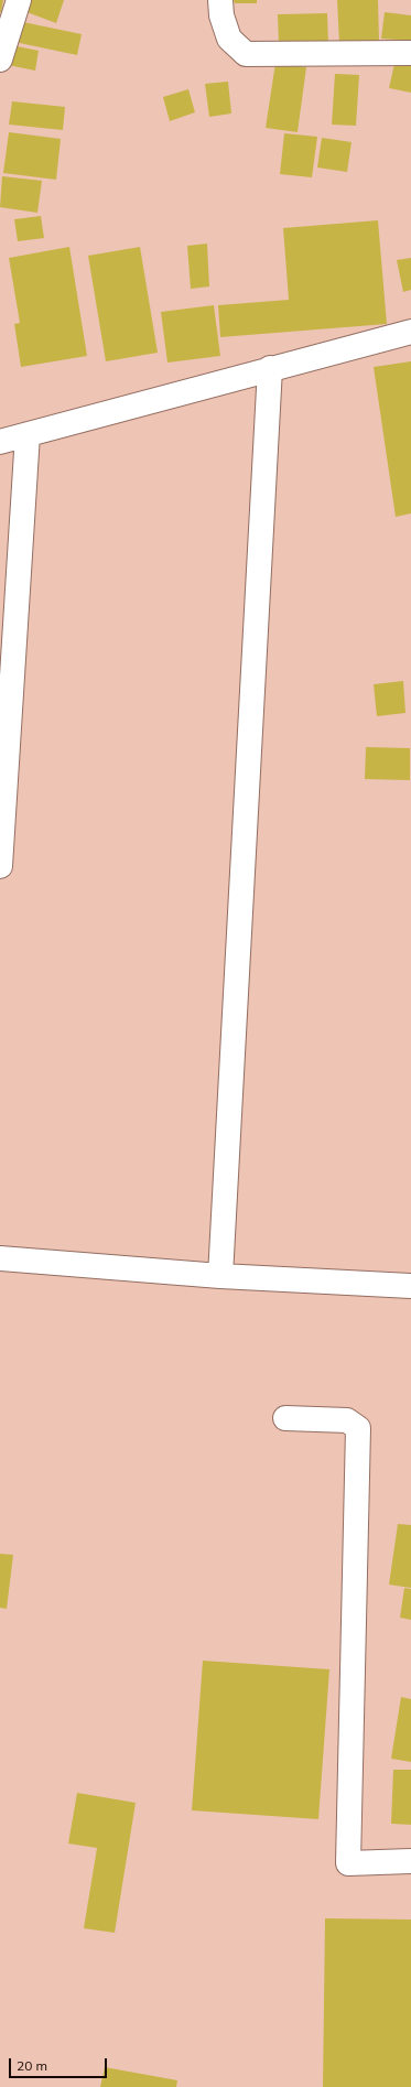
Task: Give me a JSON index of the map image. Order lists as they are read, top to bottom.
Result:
{
  "scale_bar": "20 m"
}
